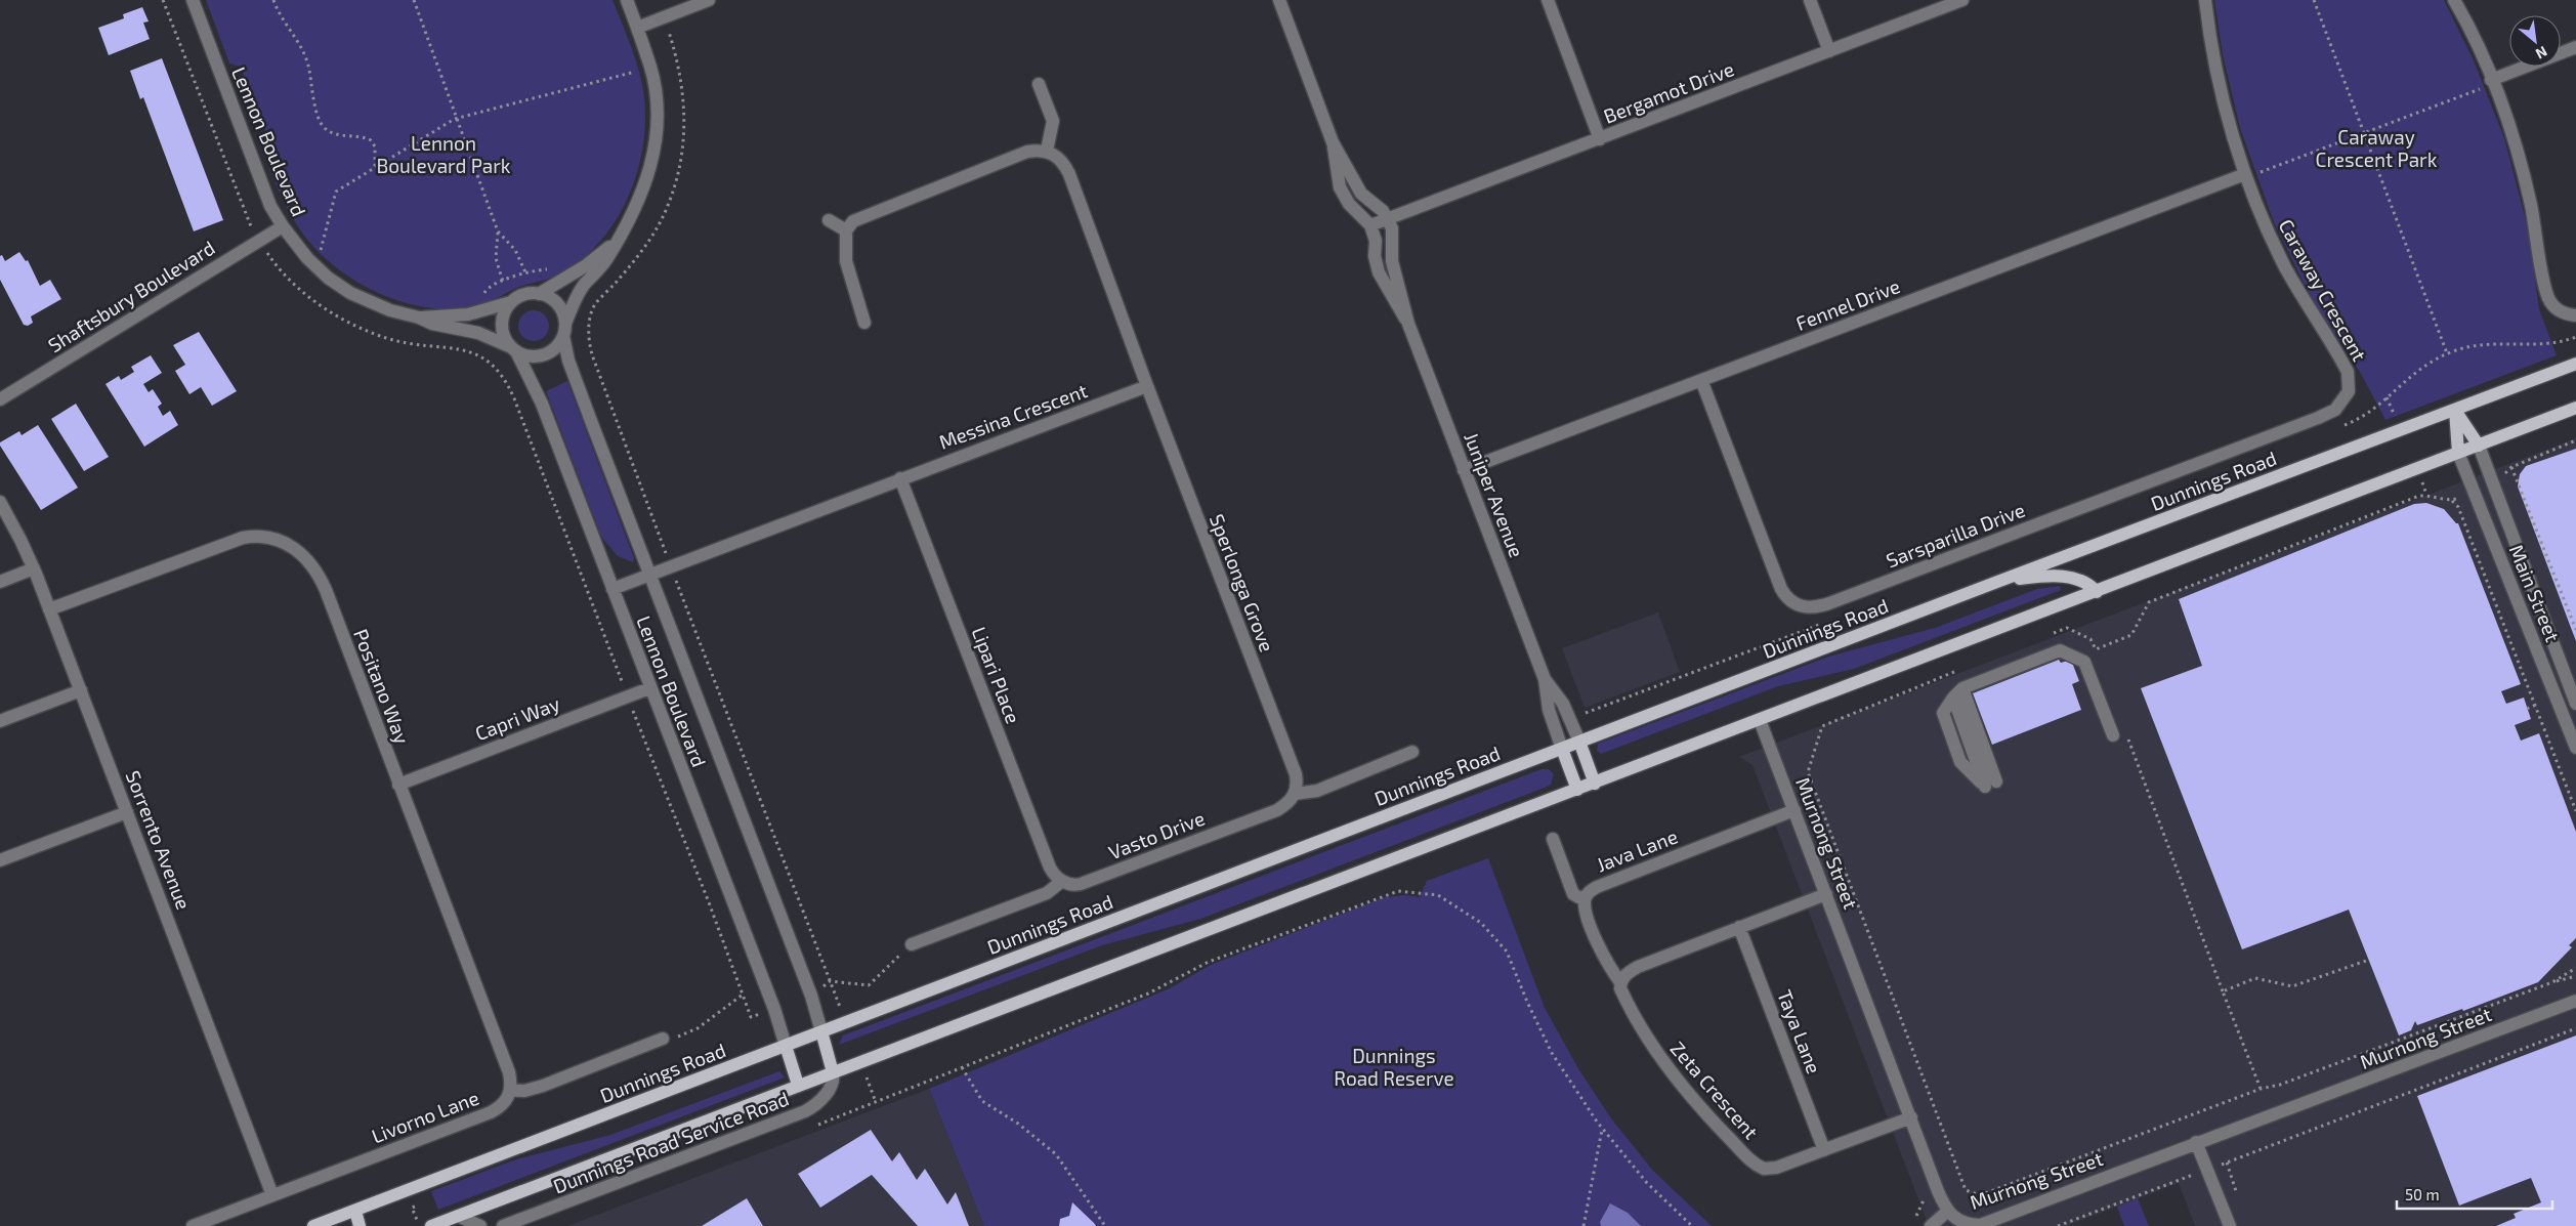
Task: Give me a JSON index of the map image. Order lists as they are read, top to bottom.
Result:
{
  "streets": {
    "main road": ["Dunnings Road"],
    "street": [
      "Bergamot Drive",
      "Lennon Boulevard",
      "Caraway Crescent",
      "Shaftsbury Boulevard",
      "Fennel Drive",
      "Messina Crescent",
      "Juniper Avenue",
      "Sarsparilla Drive",
      "Sperlonga Grove",
      "Main Street",
      "Lipari Place",
      "Positano Way",
      "Capri Way",
      "Vasto Drive",
      "Sorrento Avenue",
      "Murnong Street",
      "Java Lane",
      "Taya Lane",
      "Zeta Crescent",
      "Livorno Lane",
      "Dunnings Road Service Road"
    ]
  },
  "crossings": [
    ["Bergamot Drive", "Juniper Avenue"],
    ["Lennon Boulevard", "Shaftsbury Boulevard"],
    ["Lennon Boulevard", "Messina Crescent"],
    ["Lennon Boulevard", "Dunnings Road"],
    ["Lennon Boulevard", "Capri Way"],
    ["Caraway Crescent", "Fennel Drive"],
    ["Caraway Crescent", "Sarsparilla Drive"],
    ["Fennel Drive", "Juniper Avenue"],
    ["Fennel Drive", "Sarsparilla Drive"],
    ["Messina Crescent", "Sperlonga Grove"],
    ["Messina Crescent", "Lipari Place"],
    ["Dunnings Road", "Juniper Avenue"],
    ["Sperlonga Grove", "Vasto Drive"],
    ["Lipari Place", "Vasto Drive"],
    ["Positano Way", "Capri Way"],
    ["Positano Way", "Sorrento Avenue"],
    ["Positano Way", "Livorno Lane"],
    ["Sorrento Avenue", "Livorno Lane"],
    ["Murnong Street", "Java Lane"],
    ["Murnong Street", "Zeta Crescent"],
    ["Taya Lane", "Zeta Crescent"]
  ],
  "parks": ["Caraway Crescent Park", "Lennon Boulevard Park", "Dunnings Road Reserve"],
  "scale_bar": "50 m",
  "north": "bottom right"
}
